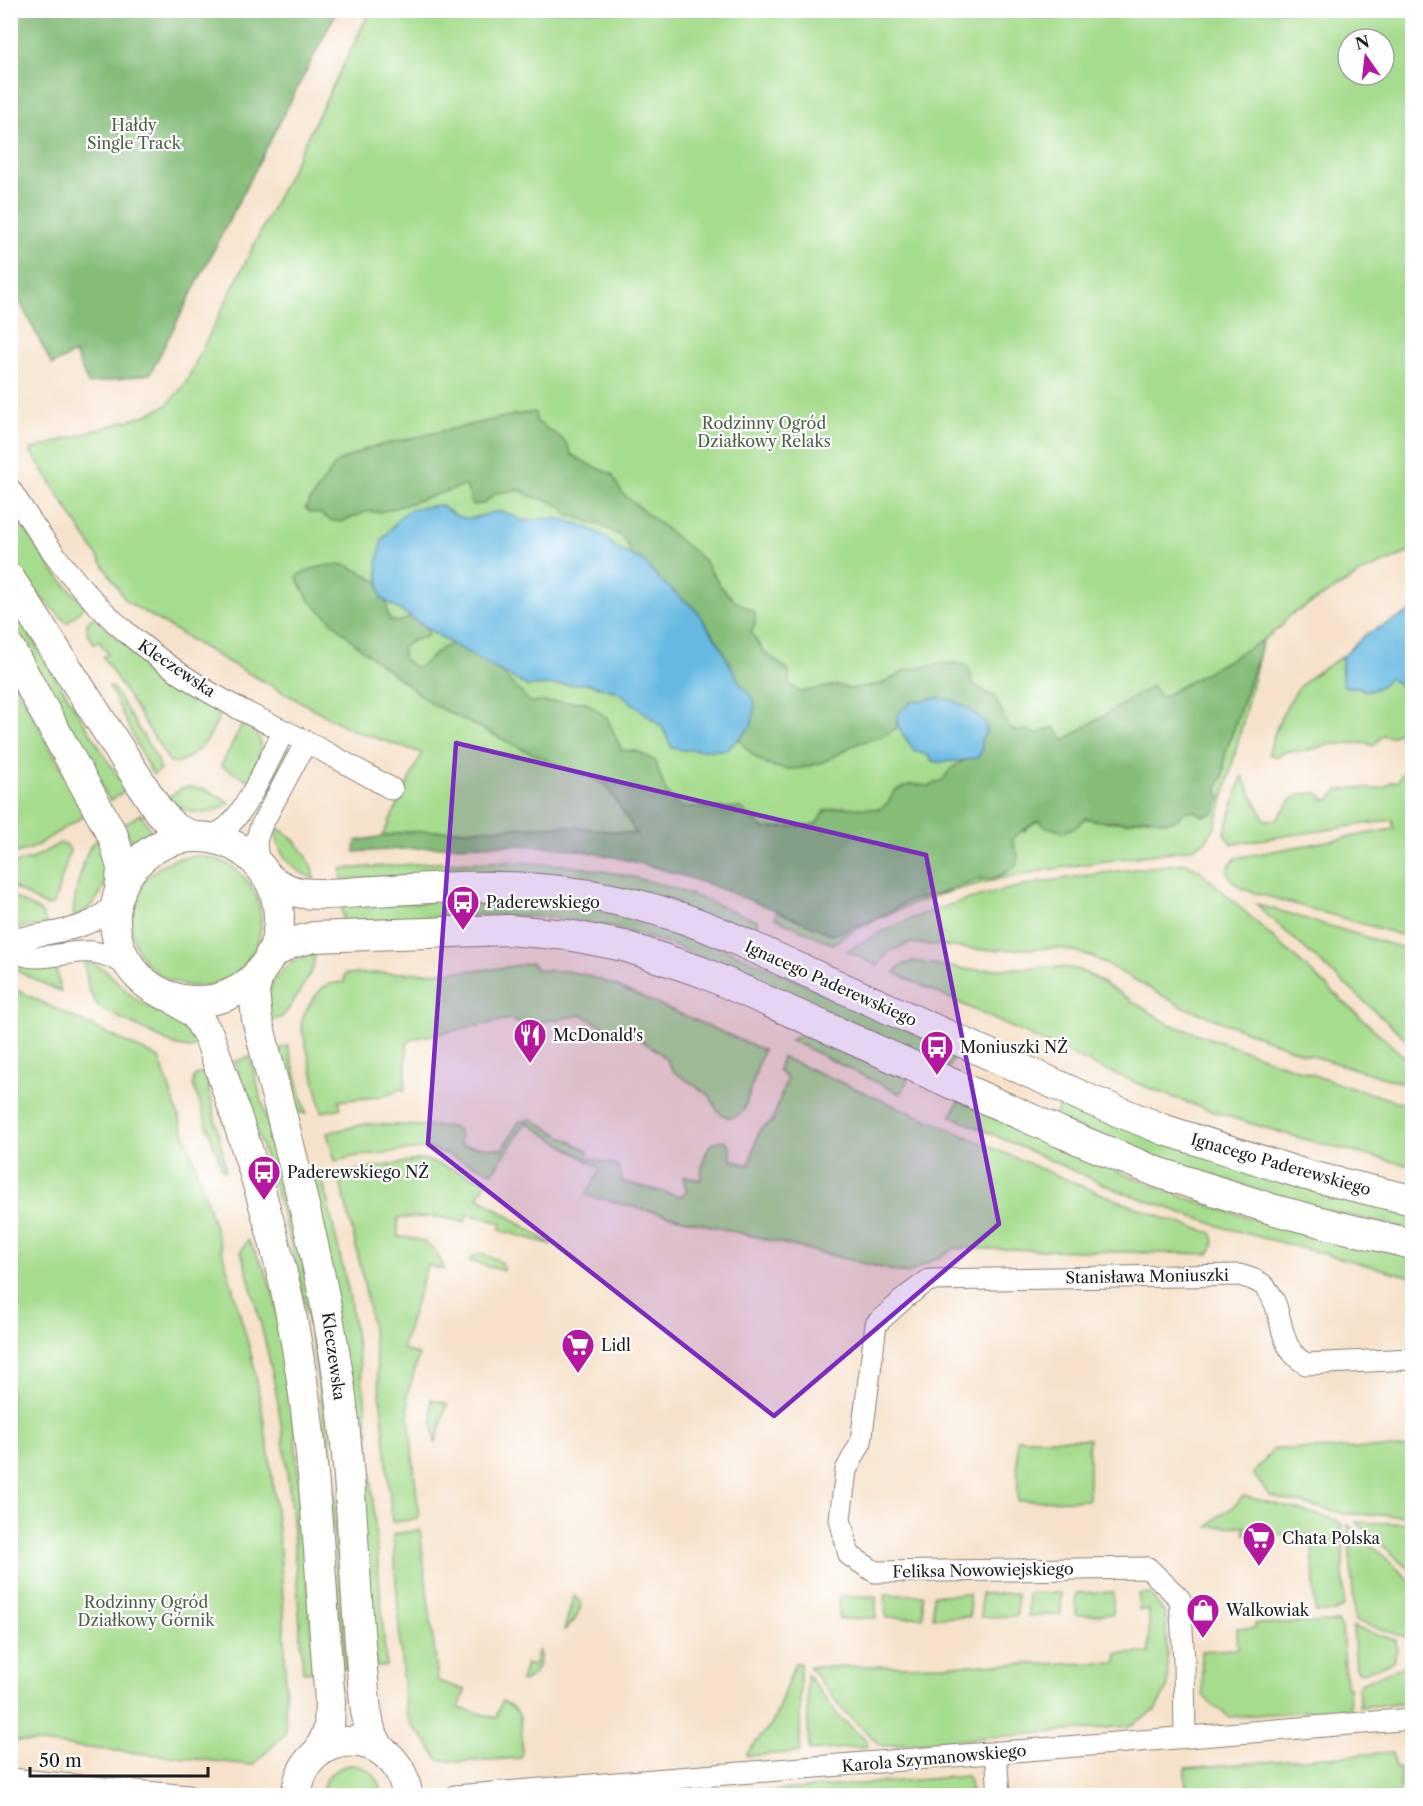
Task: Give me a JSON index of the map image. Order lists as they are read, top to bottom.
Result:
{
  "streets": {
    "main road": ["Kleczewska", "Ignacego Paderewskiego"],
    "street": ["Stanisława Moniuszki", "Feliksa Nowowiejskiego", "Karola Szymanowskiego"]
  },
  "crossings": [
    ["Kleczewska", "Ignacego Paderewskiego"],
    ["Stanisława Moniuszki", "Feliksa Nowowiejskiego"],
    ["Feliksa Nowowiejskiego", "Karola Szymanowskiego"]
  ],
  "parks": ["Hałdy Single Track", "Rodzinny Ogród Działkowy Relaks", "Rodzinny Ogród Działkowy Górnik"],
  "places": {
    "bus stop": ["Paderewskiego", "Moniuszki NŻ", "Paderewskiego NŻ"],
    "restaurant": ["McDonald's"],
    "supermarket": ["Lidl", "Chata Polska"],
    "shop": ["Walkowiak"]
  },
  "scale_bar": "50 m",
  "north": "top"
}
